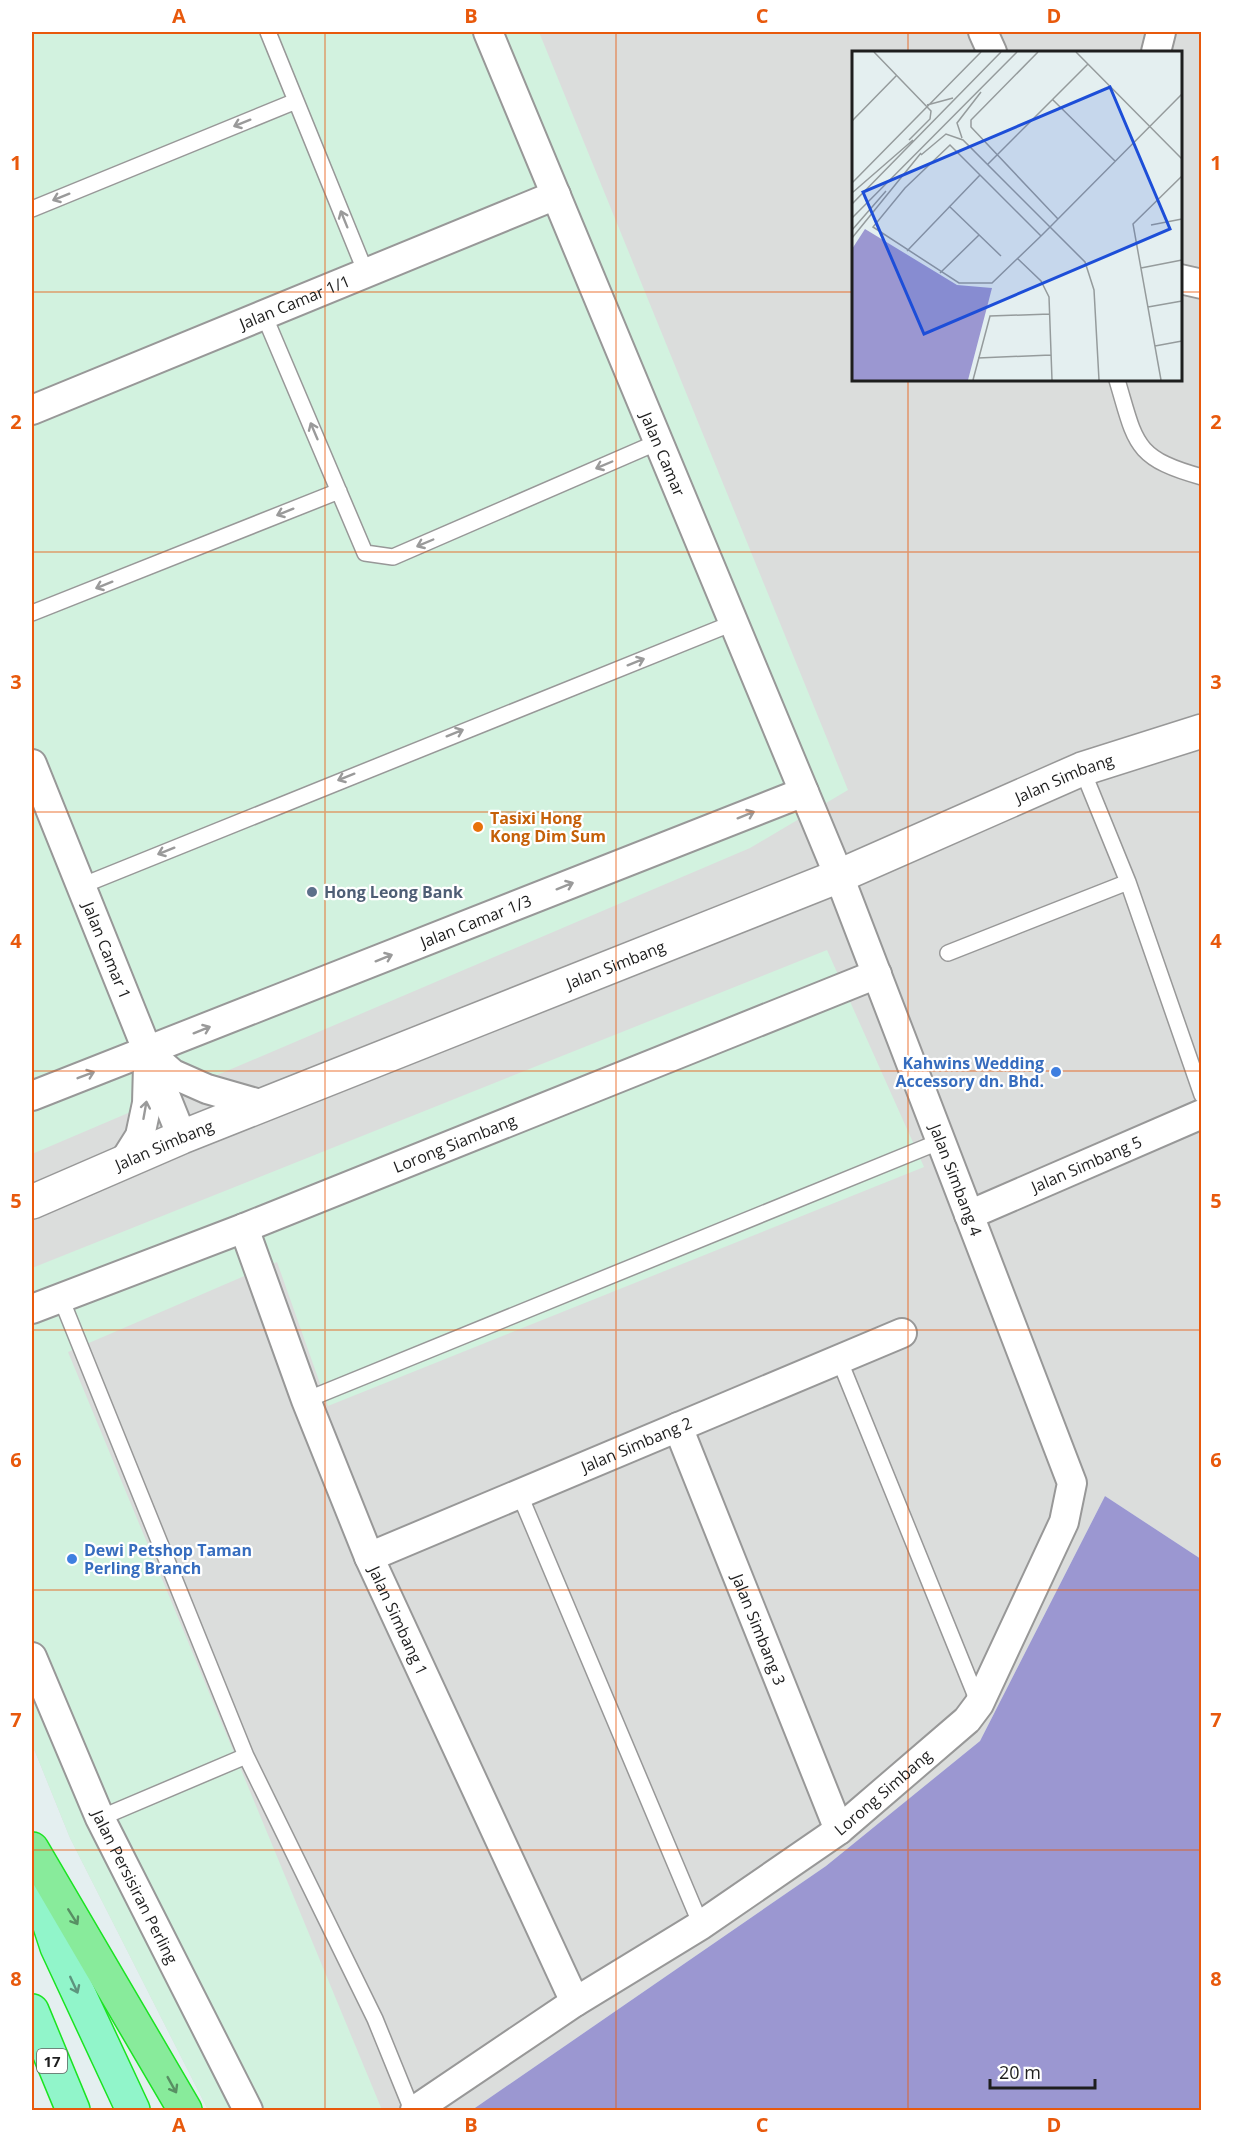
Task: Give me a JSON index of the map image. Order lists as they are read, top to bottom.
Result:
{
  "streets": {
    "highway": ["17"],
    "street": [
      "Jalan Camar 1/1",
      "Jalan Camar",
      "Jalan Simbang",
      "Jalan Camar 1/3",
      "Jalan Camar 1",
      "Lorong Siambang",
      "Jalan Simbang 5",
      "Jalan Simbang 4",
      "Jalan Simbang 2",
      "Jalan Simbang 1",
      "Jalan Simbang 3",
      "Lorong Simbang",
      "Jalan Persisiran Perling"
    ]
  },
  "crossings": [
    ["Jalan Camar 1/1", "Jalan Camar"],
    ["Jalan Camar", "Jalan Simbang"],
    ["Jalan Camar", "Jalan Camar 1/3"],
    ["Jalan Camar", "Jalan Simbang 4"],
    ["Jalan Simbang", "Jalan Camar 1"],
    ["Jalan Simbang", "Jalan Simbang 4"],
    ["Jalan Camar 1/3", "Jalan Camar 1"],
    ["Lorong Siambang", "Jalan Simbang 4"],
    ["Lorong Siambang", "Jalan Simbang 1"],
    ["Jalan Simbang 5", "Jalan Simbang 4"],
    ["Jalan Simbang 4", "Lorong Simbang"],
    ["Jalan Simbang 2", "Jalan Simbang 1"],
    ["Jalan Simbang 2", "Jalan Simbang 3"],
    ["Jalan Simbang 1", "Lorong Simbang"],
    ["Jalan Simbang 3", "Lorong Simbang"]
  ],
  "one_way": ["Jalan Camar 1/3"],
  "places": [
    "Tasixi Hong Kong Dim Sum",
    "Hong Leong Bank",
    "Kahwins Wedding Accessory dn. Bhd.",
    "Dewi Petshop Taman Perling Branch"
  ],
  "scale_bar": "20 m",
  "grid": {
    "columns": [
      "A",
      "B",
      "C",
      "D"
    ],
    "rows": [
      "1",
      "2",
      "3",
      "4",
      "5",
      "6",
      "7",
      "8"
    ]
  }
}
